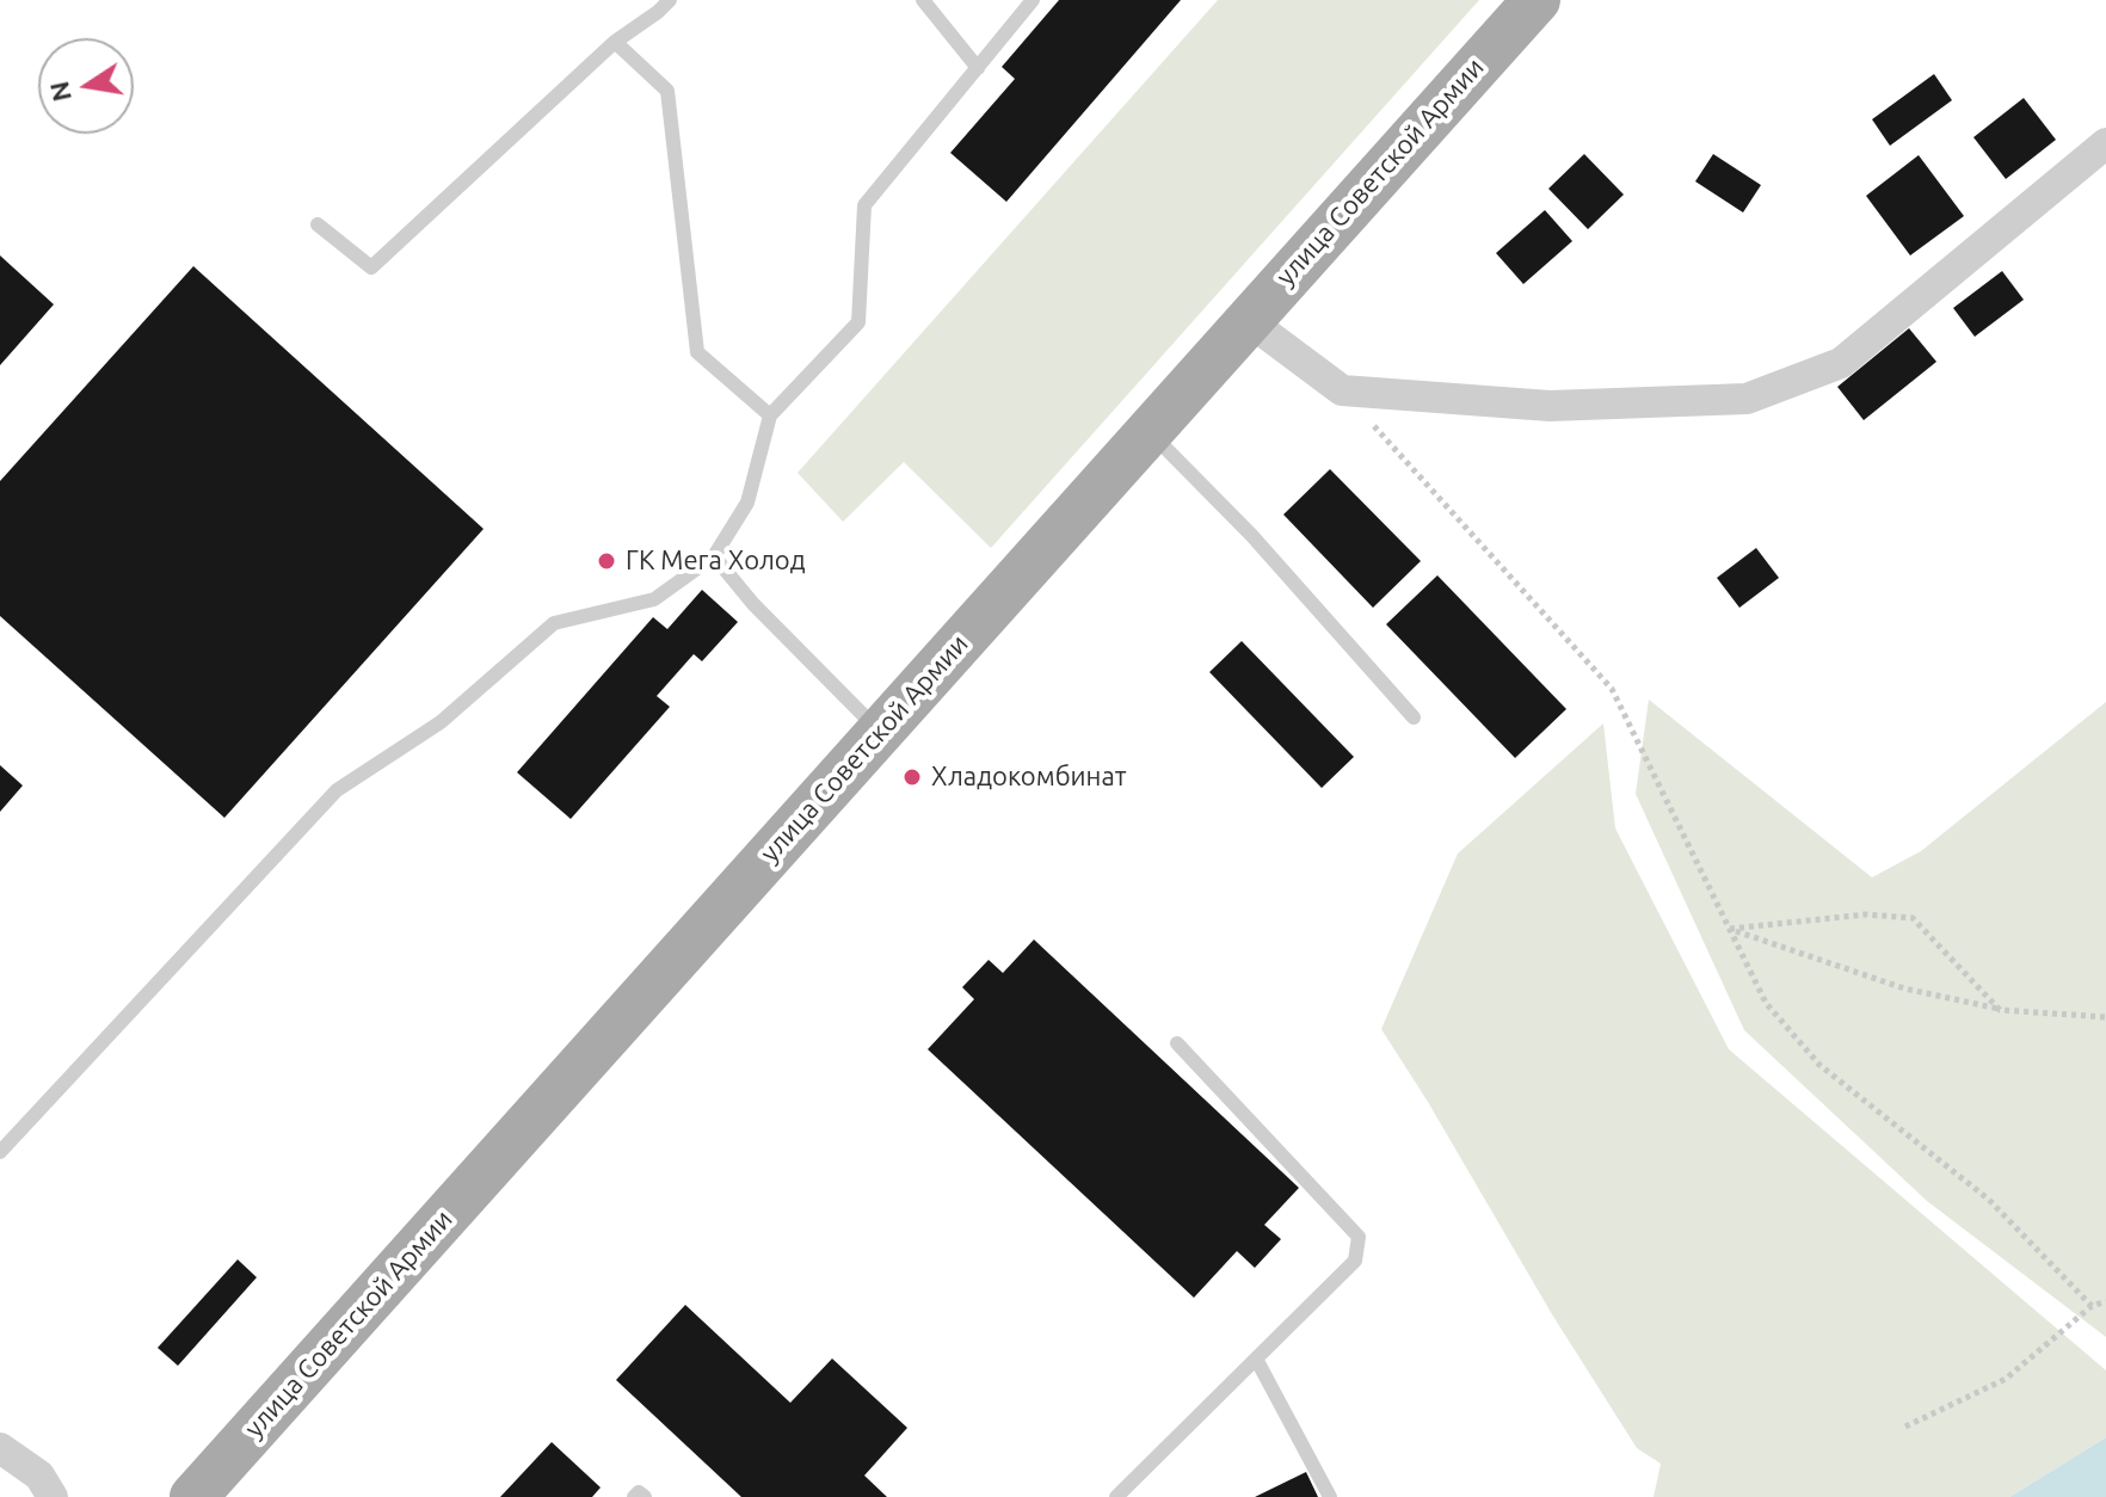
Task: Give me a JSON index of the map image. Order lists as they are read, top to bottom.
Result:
{
  "streets": {
    "main road": ["улица Советской Армии"]
  },
  "places": ["ГК Мега Холод", "Хладокомбинат"],
  "north": "left"
}
